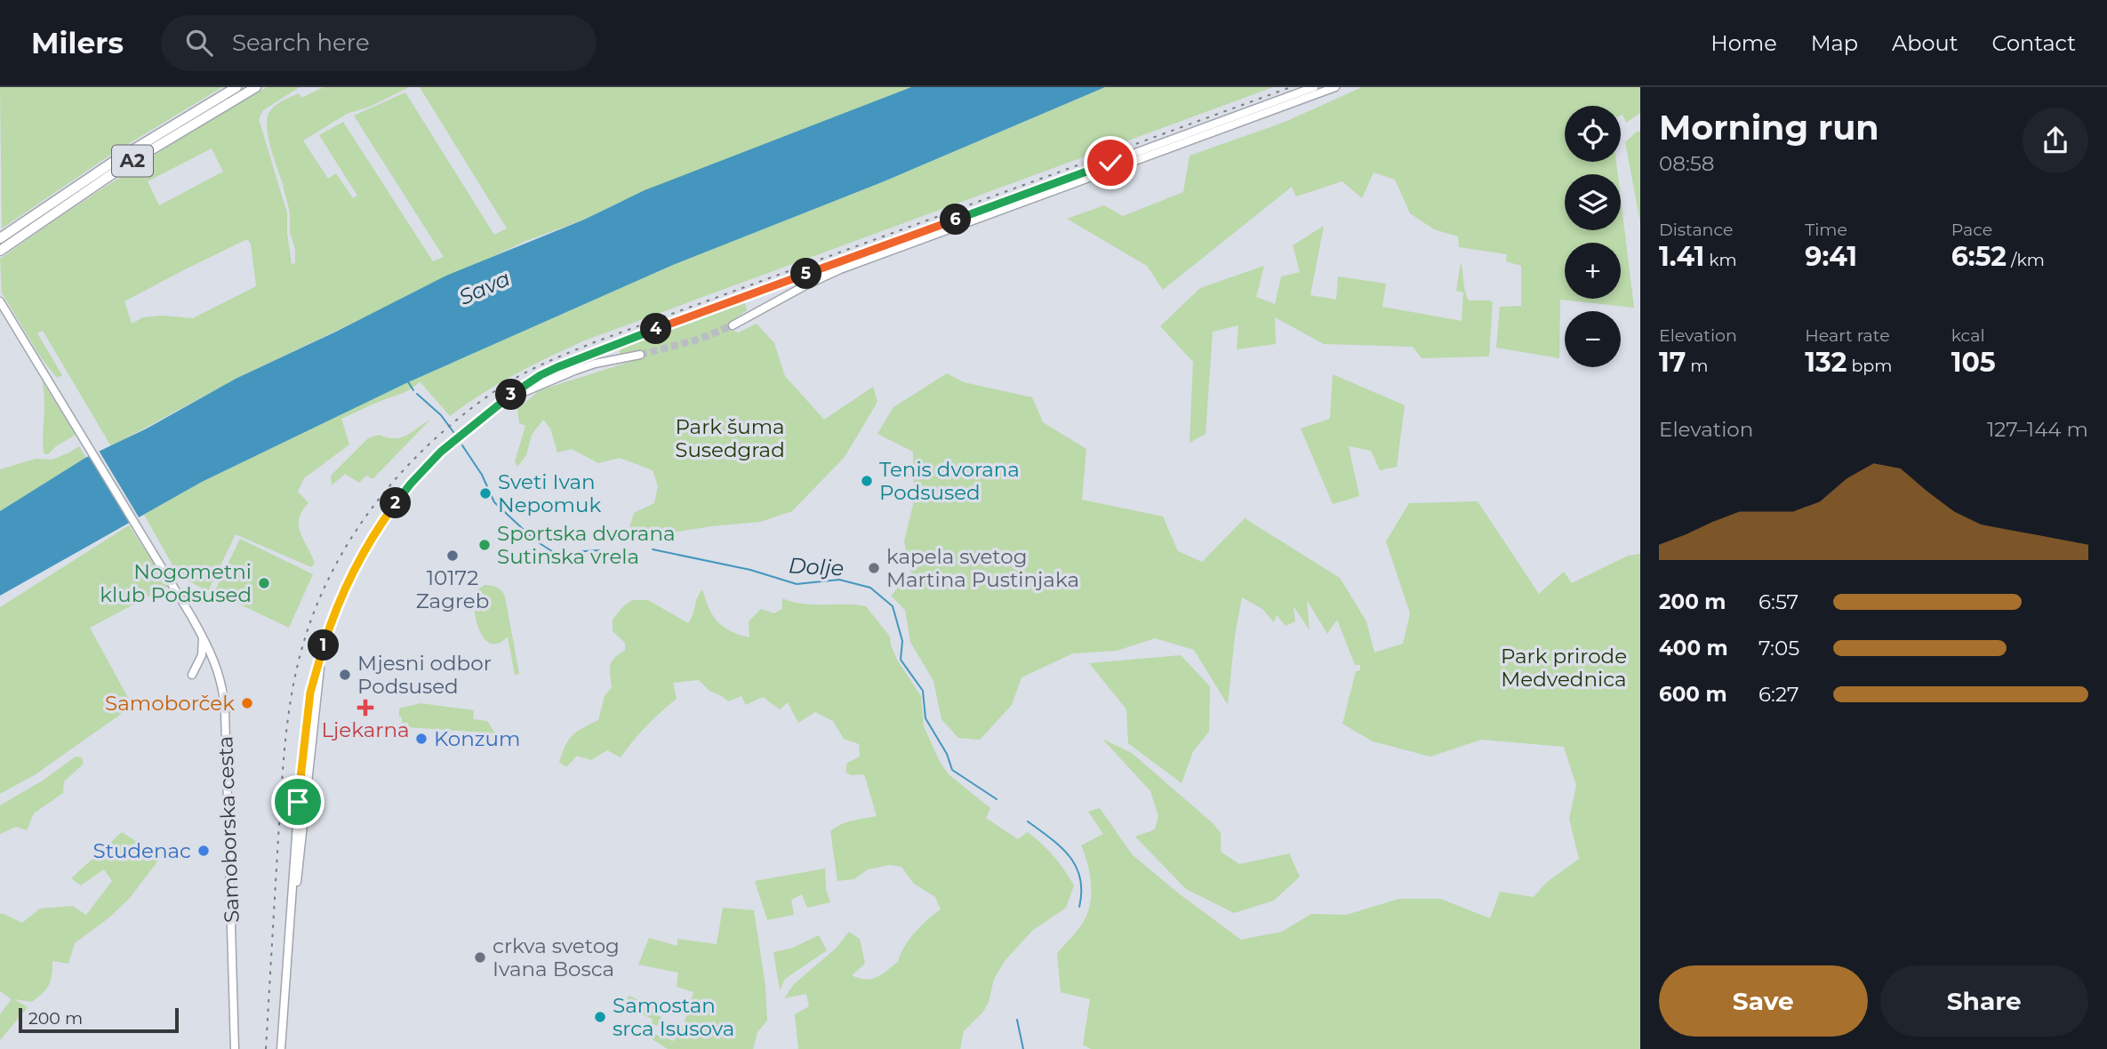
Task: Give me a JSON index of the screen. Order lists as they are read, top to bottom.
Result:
{
  "streets": {
    "highway": ["A2"],
    "main road": ["Samoborska cesta"]
  },
  "water": ["Sava", "Dolje"],
  "parks": ["Park šuma Susedgrad", "Park prirode Medvednica"],
  "places": {
    "other": [
      "Tenis dvorana Podsused",
      "Sveti Ivan Nepomuk",
      "Sportska dvorana Sutinska vrela",
      "10172 Zagreb",
      "kapela svetog Martina Pustinjaka",
      "Nogometni klub Podsused",
      "Mjesni odbor Podsused",
      "Samoborček",
      "Konzum",
      "Studenac",
      "crkva svetog Ivana Bosca",
      "Samostan srca Isusova"
    ],
    "health": ["Ljekarna"]
  },
  "scale_bar": "200 m",
  "page": {
    "header": "Milers",
    "search": "Search here",
    "nav": [
      "Home",
      "Map",
      "About",
      "Contact"
    ],
    "heading": ["Morning run", "08:58"],
    "map_buttons": ["+", "−"],
    "stats": [
      ["Distance", "1.41 km"],
      ["Time", "9:41"],
      ["Pace", "6:52 /km"],
      ["Elevation", "17 m"],
      ["Heart rate", "132 bpm"],
      ["kcal", "105"]
    ],
    "pins": [
      "6",
      "5",
      "4",
      "3",
      "2",
      "1"
    ],
    "chart": ["Elevation", "127–144 m"],
    "list": [
      {
        "name": "200 m",
        "note": "6:57"
      },
      {
        "name": "400 m",
        "note": "7:05"
      },
      {
        "name": "600 m",
        "note": "6:27"
      }
    ],
    "buttons": ["Save", "Share"],
    "scale": "200 m"
  }
}
